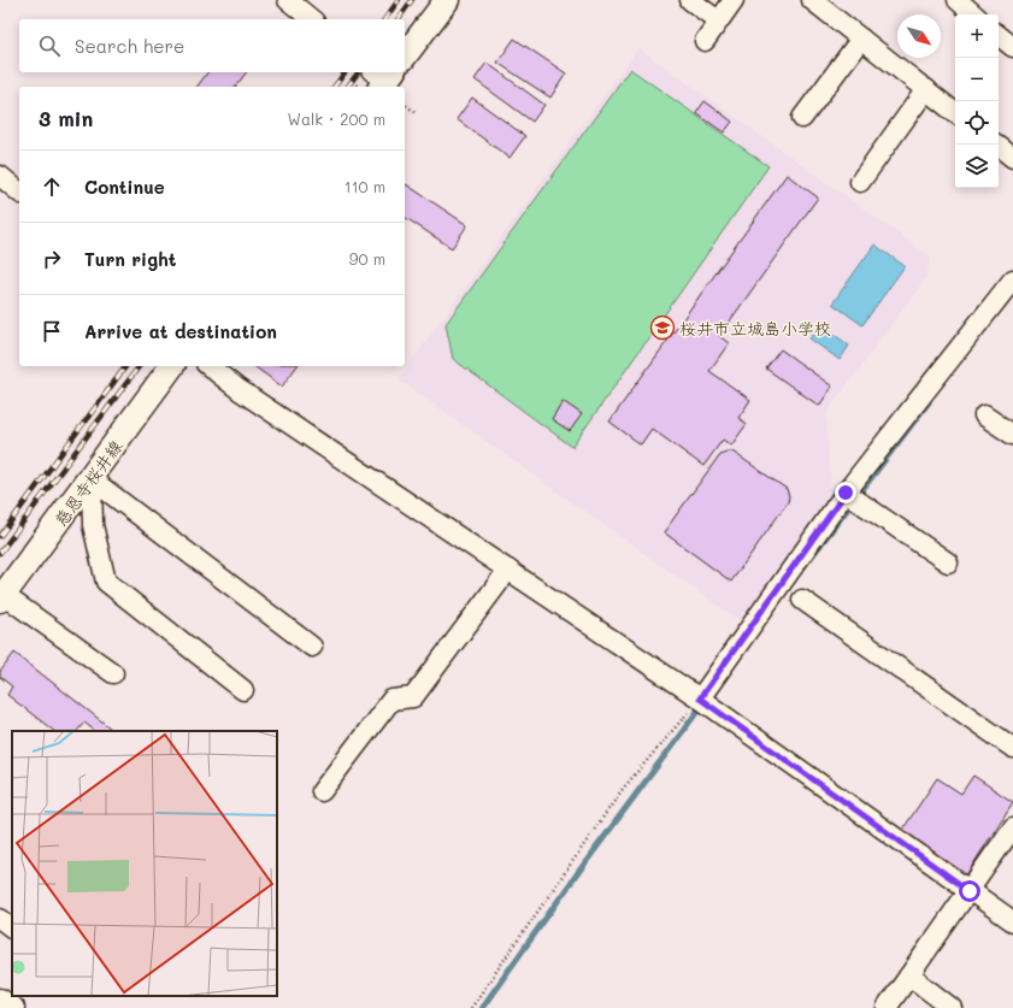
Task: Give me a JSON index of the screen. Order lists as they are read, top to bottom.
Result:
{
  "streets": {
    "main road": ["慈恩寺桜井線"]
  },
  "places": {
    "school or university": ["桜井市立城島小学校"]
  },
  "north": "bottom right",
  "page": {
    "map_buttons": ["+", "−"],
    "search": "Search here",
    "heading": ["3 min", "Walk · 200 m"],
    "list": [
      ["Continue", "110 m"],
      ["Turn right", "90 m"],
      "Arrive at destination"
    ]
  }
}
